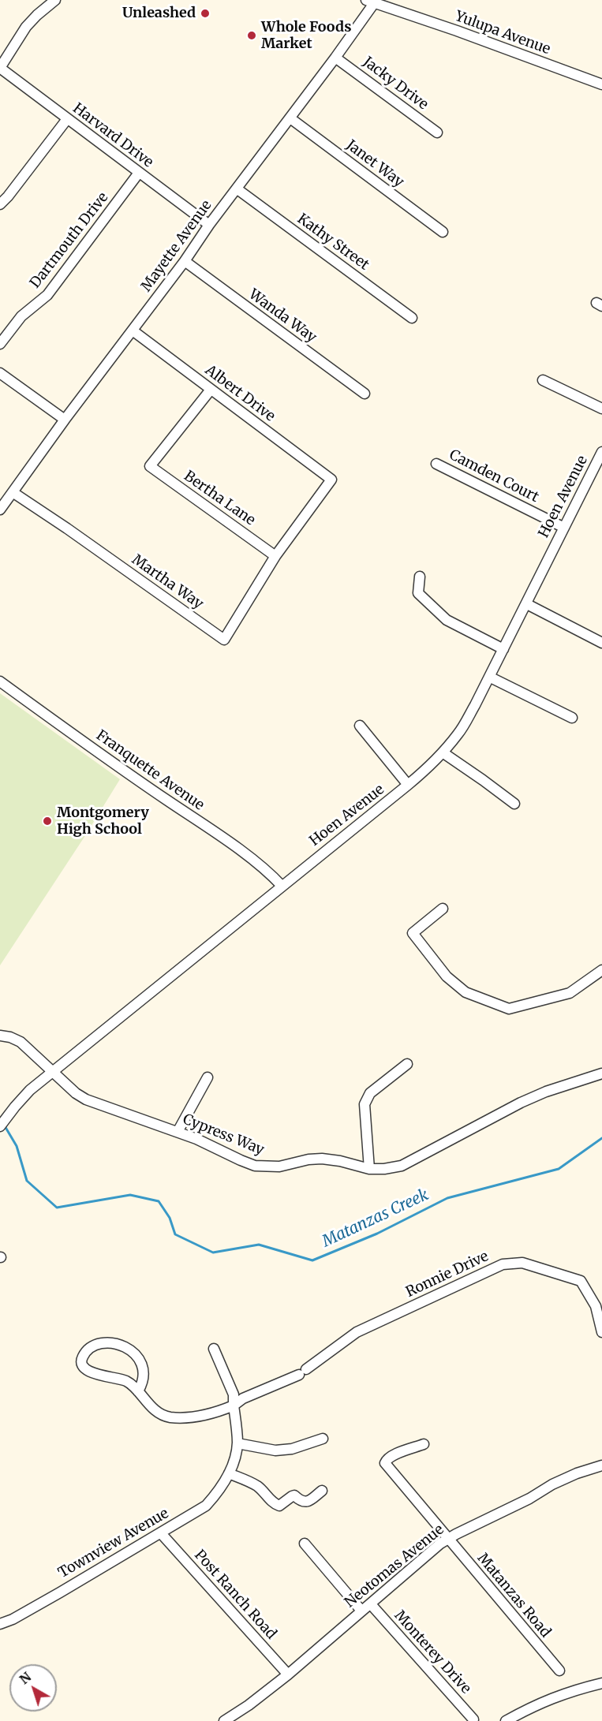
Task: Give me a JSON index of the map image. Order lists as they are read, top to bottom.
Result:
{
  "streets": {
    "street": [
      "Yulupa Avenue",
      "Jacky Drive",
      "Harvard Drive",
      "Janet Way",
      "Dartmouth Drive",
      "Kathy Street",
      "Mayette Avenue",
      "Wanda Way",
      "Albert Drive",
      "Camden Court",
      "Hoen Avenue",
      "Bertha Lane",
      "Martha Way",
      "Franquette Avenue",
      "Cypress Way",
      "Ronnie Drive",
      "Townview Avenue",
      "Neotomas Avenue",
      "Post Ranch Road",
      "Matanzas Road",
      "Monterey Drive"
    ]
  },
  "crossings": [
    ["Yulupa Avenue", "Mayette Avenue"],
    ["Jacky Drive", "Mayette Avenue"],
    ["Harvard Drive", "Dartmouth Drive"],
    ["Harvard Drive", "Mayette Avenue"],
    ["Janet Way", "Mayette Avenue"],
    ["Kathy Street", "Mayette Avenue"],
    ["Mayette Avenue", "Wanda Way"],
    ["Mayette Avenue", "Albert Drive"],
    ["Mayette Avenue", "Martha Way"],
    ["Albert Drive", "Bertha Lane"],
    ["Albert Drive", "Martha Way"],
    ["Camden Court", "Hoen Avenue"],
    ["Hoen Avenue", "Franquette Avenue"],
    ["Hoen Avenue", "Cypress Way"],
    ["Bertha Lane", "Martha Way"],
    ["Ronnie Drive", "Townview Avenue"],
    ["Townview Avenue", "Post Ranch Road"],
    ["Neotomas Avenue", "Post Ranch Road"],
    ["Neotomas Avenue", "Matanzas Road"],
    ["Neotomas Avenue", "Monterey Drive"]
  ],
  "water": ["Matanzas Creek"],
  "places": ["Unleashed", "Whole Foods Market", "Montgomery High School"],
  "north": "top left"
}
